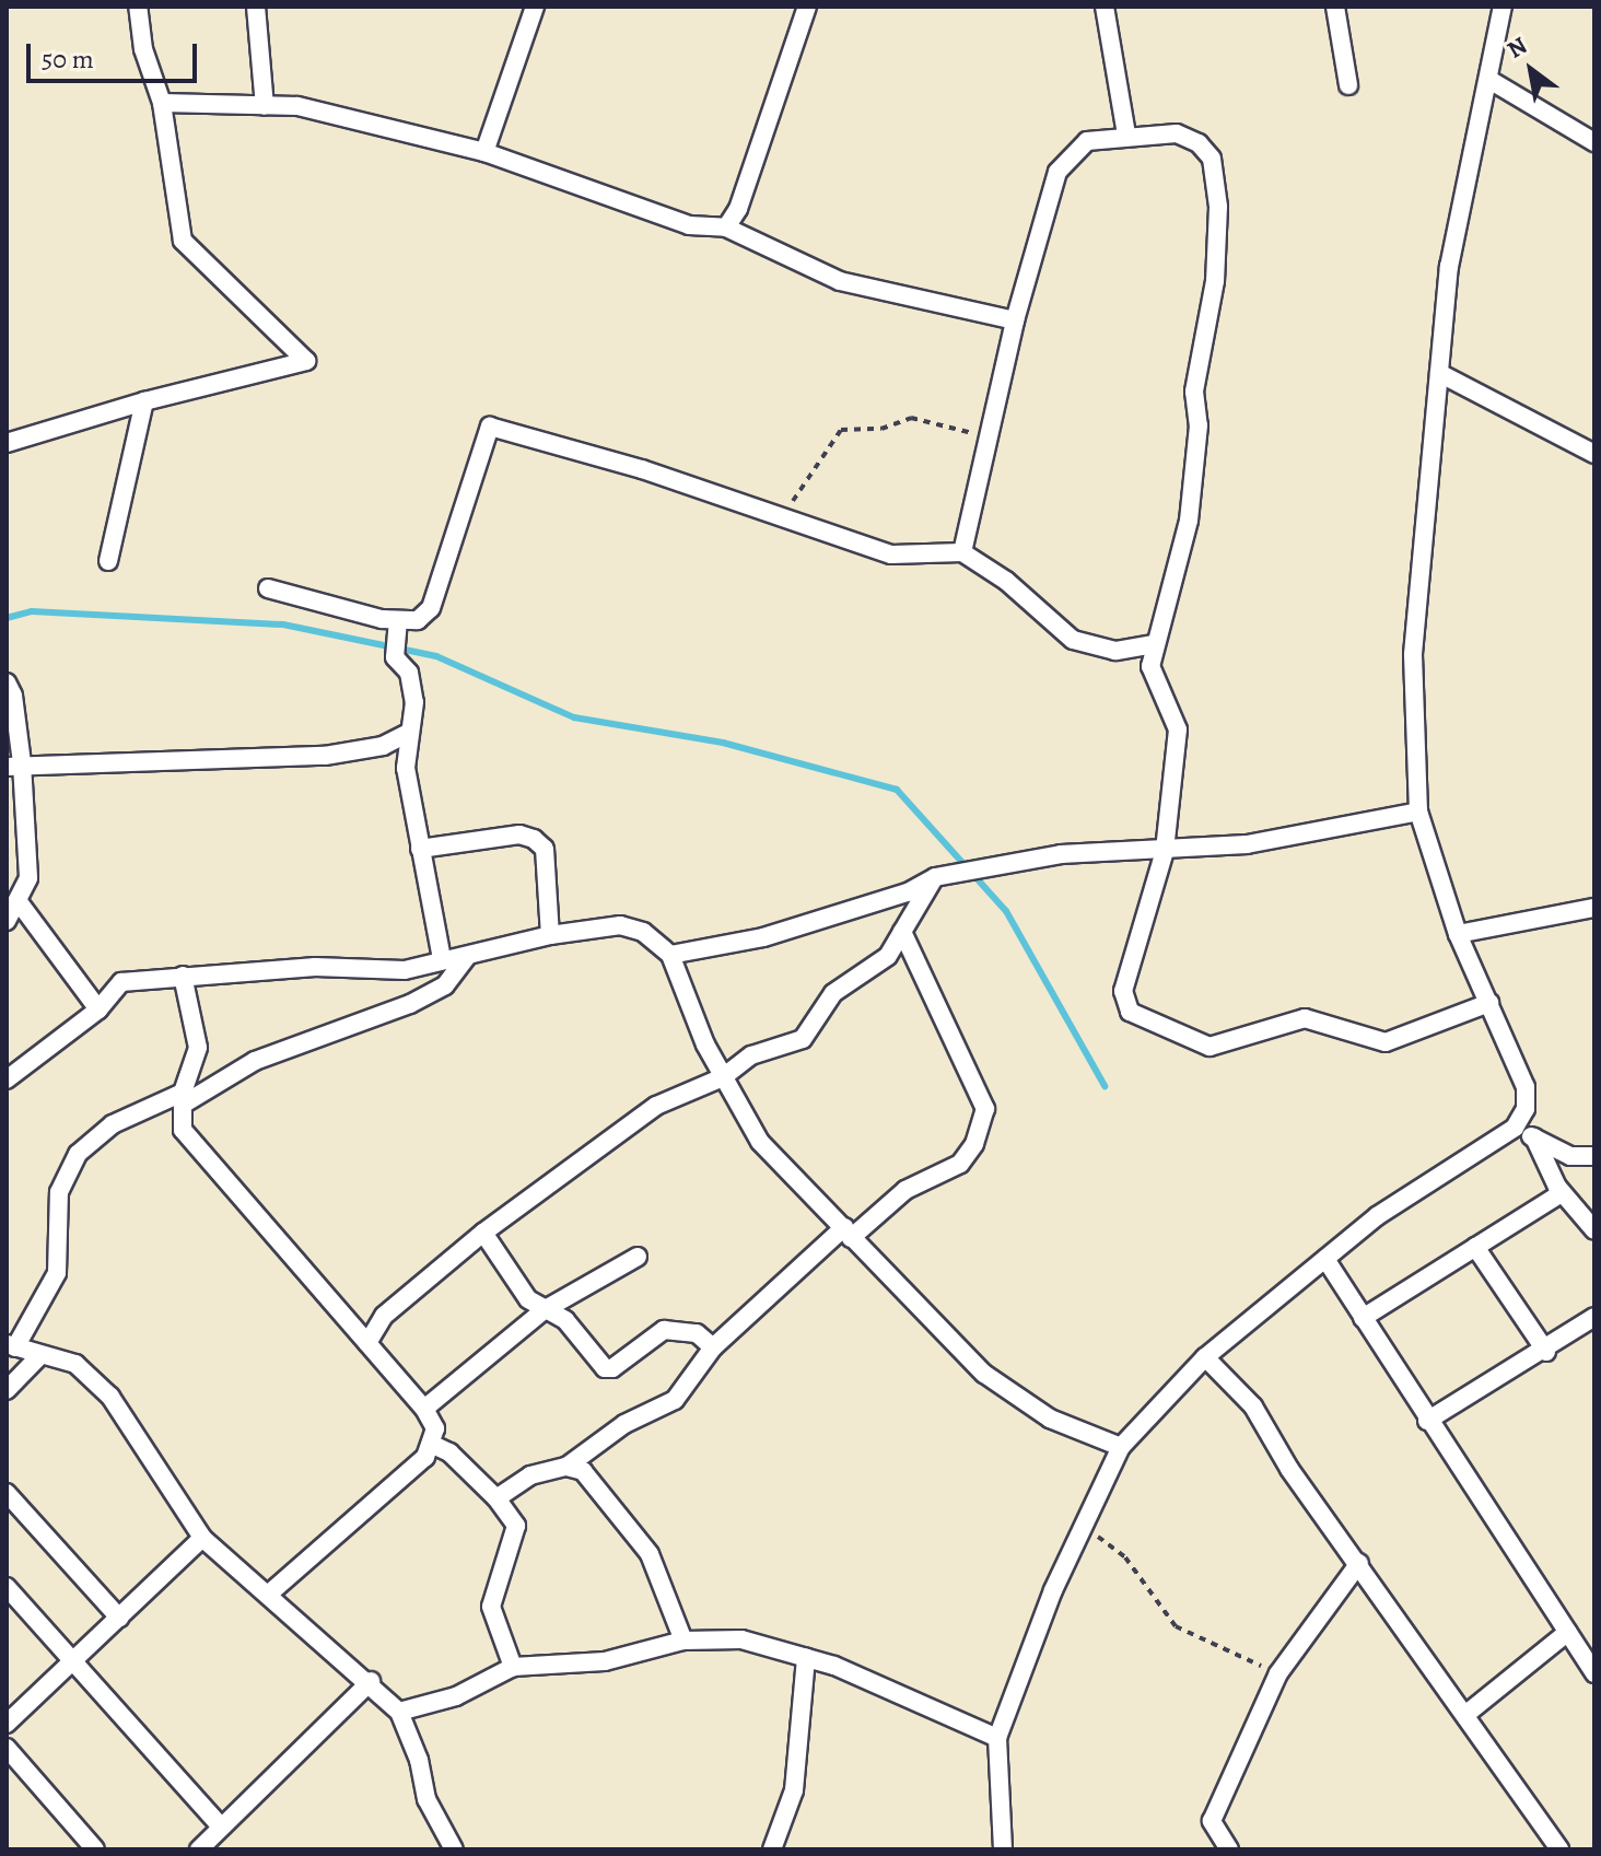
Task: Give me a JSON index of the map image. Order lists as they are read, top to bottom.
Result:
{
  "scale_bar": "50 m",
  "north": "top left"
}
